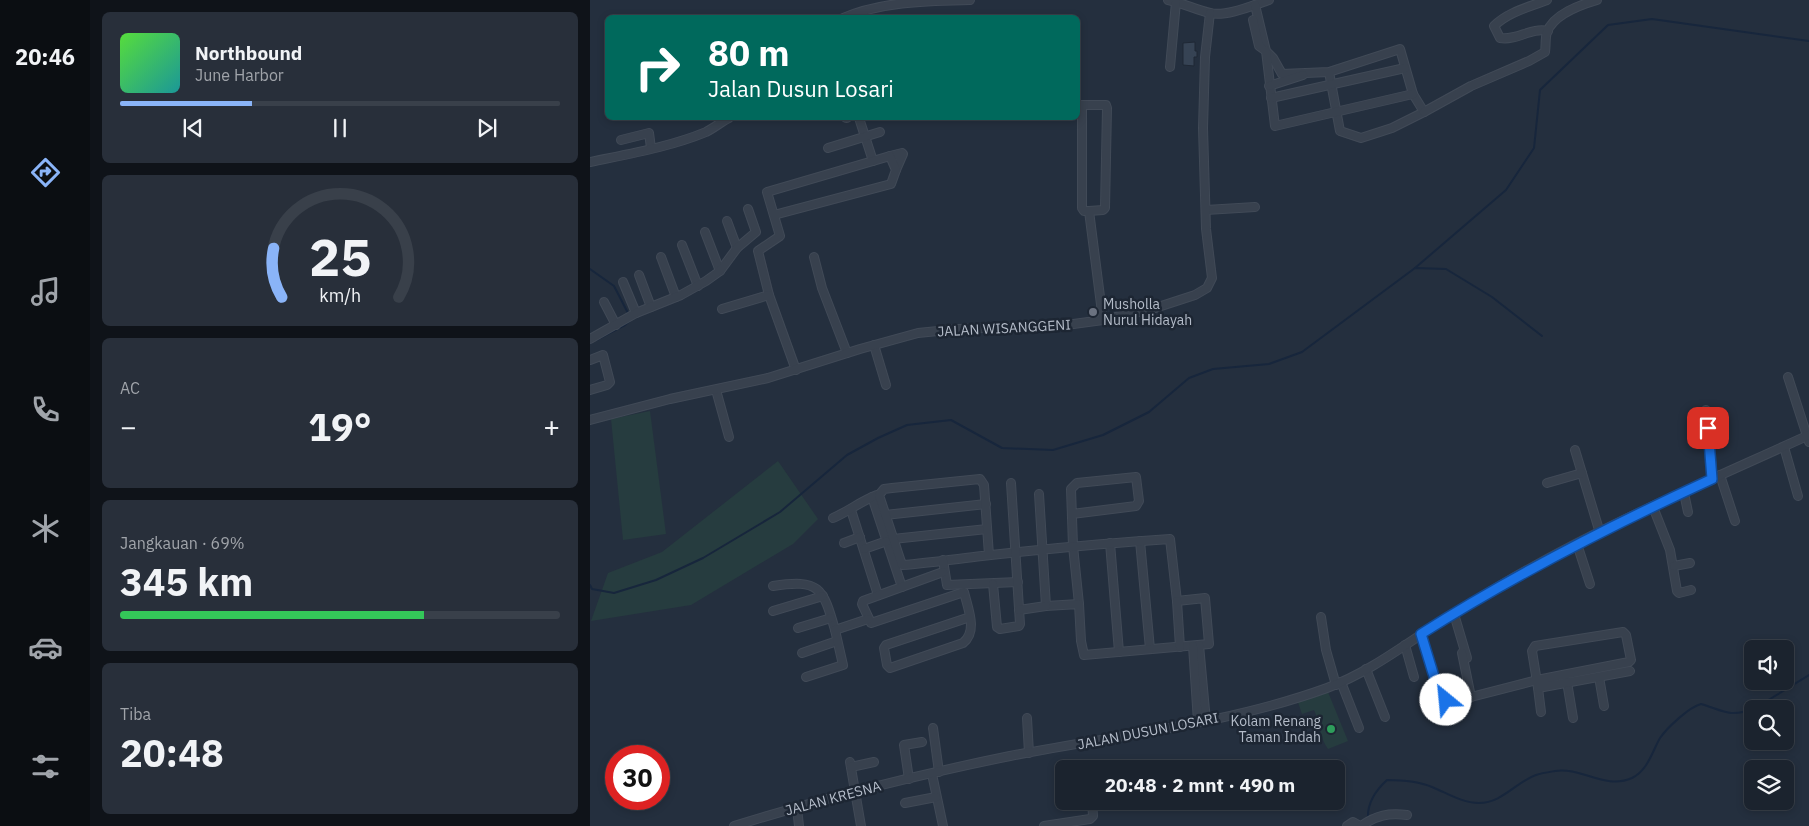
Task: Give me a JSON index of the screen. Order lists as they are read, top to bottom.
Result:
{
  "streets": {
    "street": ["JALAN WISANGGENI", "JALAN DUSUN LOSARI", "JALAN KRESNA"]
  },
  "crossings": [
    ["JALAN DUSUN LOSARI", "JALAN KRESNA"]
  ],
  "places": ["Musholla Nurul Hidayah", "Kolam Renang Taman Indah"],
  "page": {
    "tabs": "20:46",
    "turn": ["80 m", "Jalan Dusun Losari"],
    "song": ["Northbound", "June Harbor"],
    "tile": [
      "AC",
      ["Jangkauan · 69%", "345 km"],
      ["Tiba", "20:48"]
    ],
    "heat": ["−", "19°", "+"],
    "limit": "30",
    "trip": "20:48 · 2 mnt · 490 m",
    "gauge": ["25", "km/h"]
  }
}
